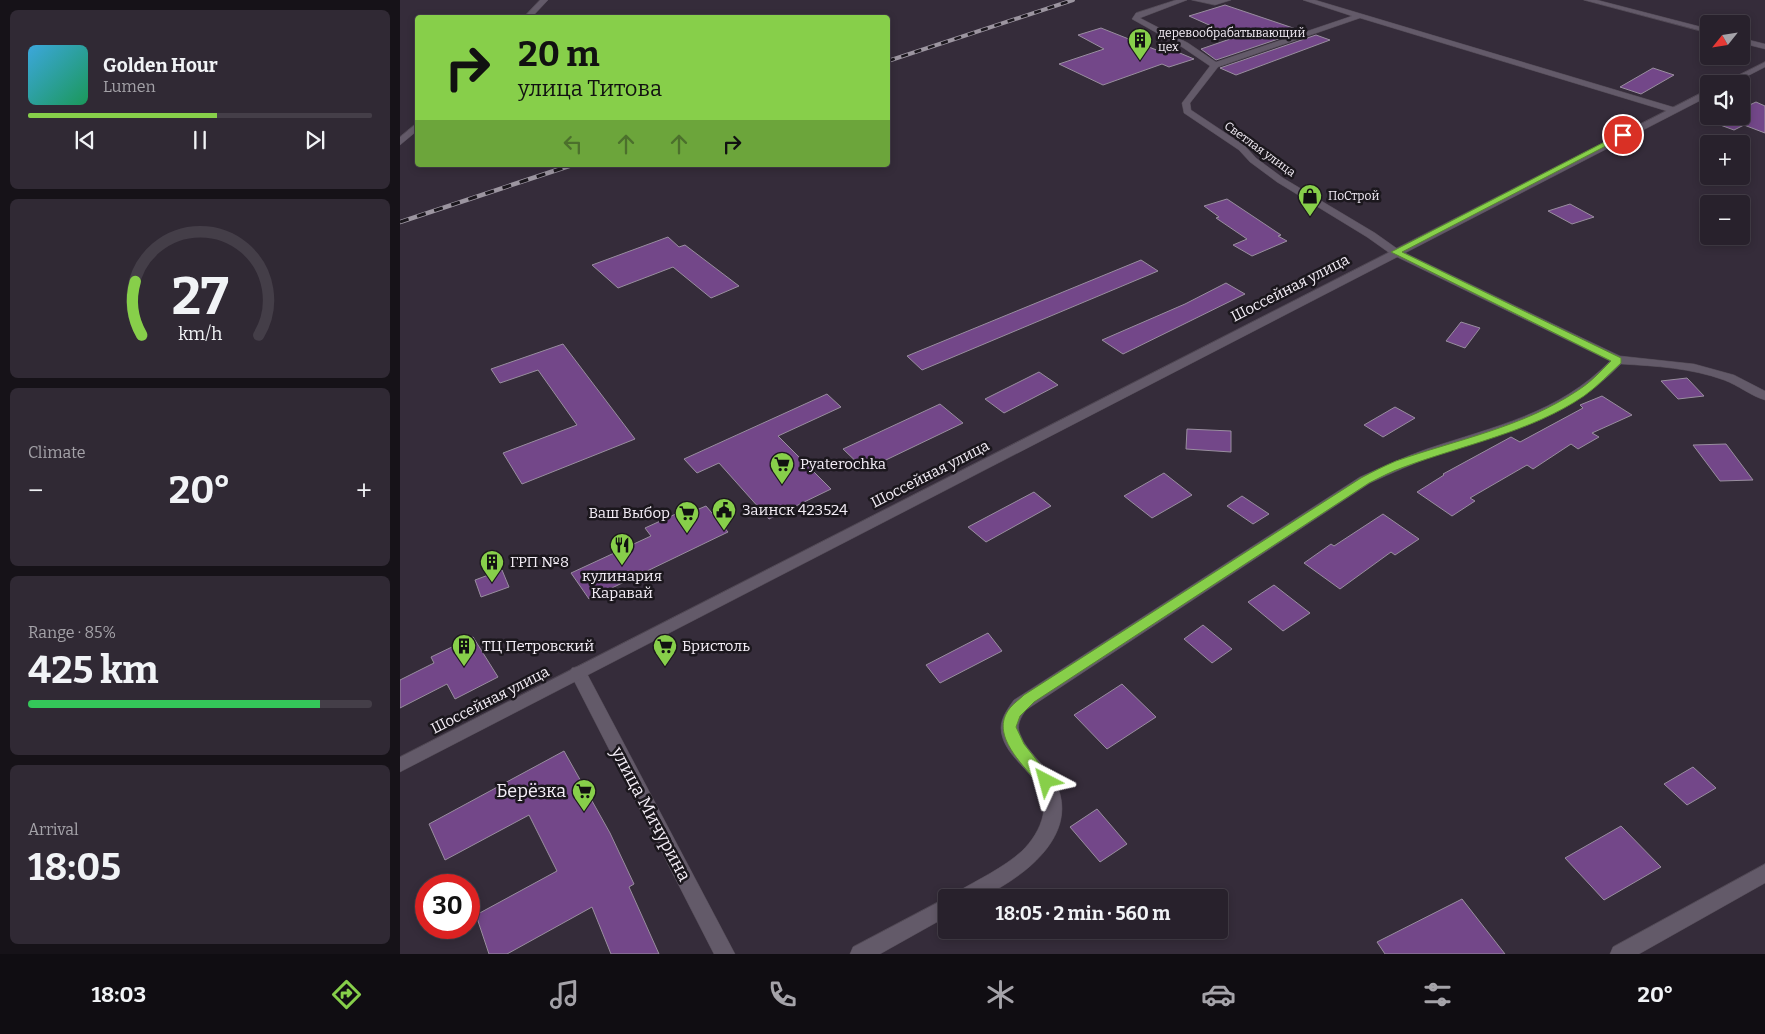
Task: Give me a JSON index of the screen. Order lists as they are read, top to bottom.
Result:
{
  "streets": {
    "street": ["Светлая улица", "Шоссейная улица", "улица Мичурина"]
  },
  "crossings": [
    ["Светлая улица", "Шоссейная улица"],
    ["Шоссейная улица", "улица Мичурина"]
  ],
  "places": {
    "building": ["деревообрабатывающий цех", "ГРП №8", "ТЦ Петровский"],
    "shop": ["ПоСтрой"],
    "supermarket": [
      "Pyaterochka",
      "Ваш Выбор",
      "Бристоль",
      "Берёзка"
    ],
    "public building": ["Заинск 423524"],
    "restaurant": ["кулинария Каравай"]
  },
  "north": "bottom left",
  "page": {
    "map_buttons": ["+", "−"],
    "turn": ["20 m", "улица Титова"],
    "song": ["Golden Hour", "Lumen"],
    "tile": [
      "Climate",
      ["Range · 85%", "425 km"],
      ["Arrival", "18:05"]
    ],
    "heat": ["−", "20°", "+"],
    "limit": "30",
    "trip": "18:05 · 2 min · 560 m",
    "tabs": ["18:03", "20°"],
    "gauge": ["27", "km/h"]
  }
}
